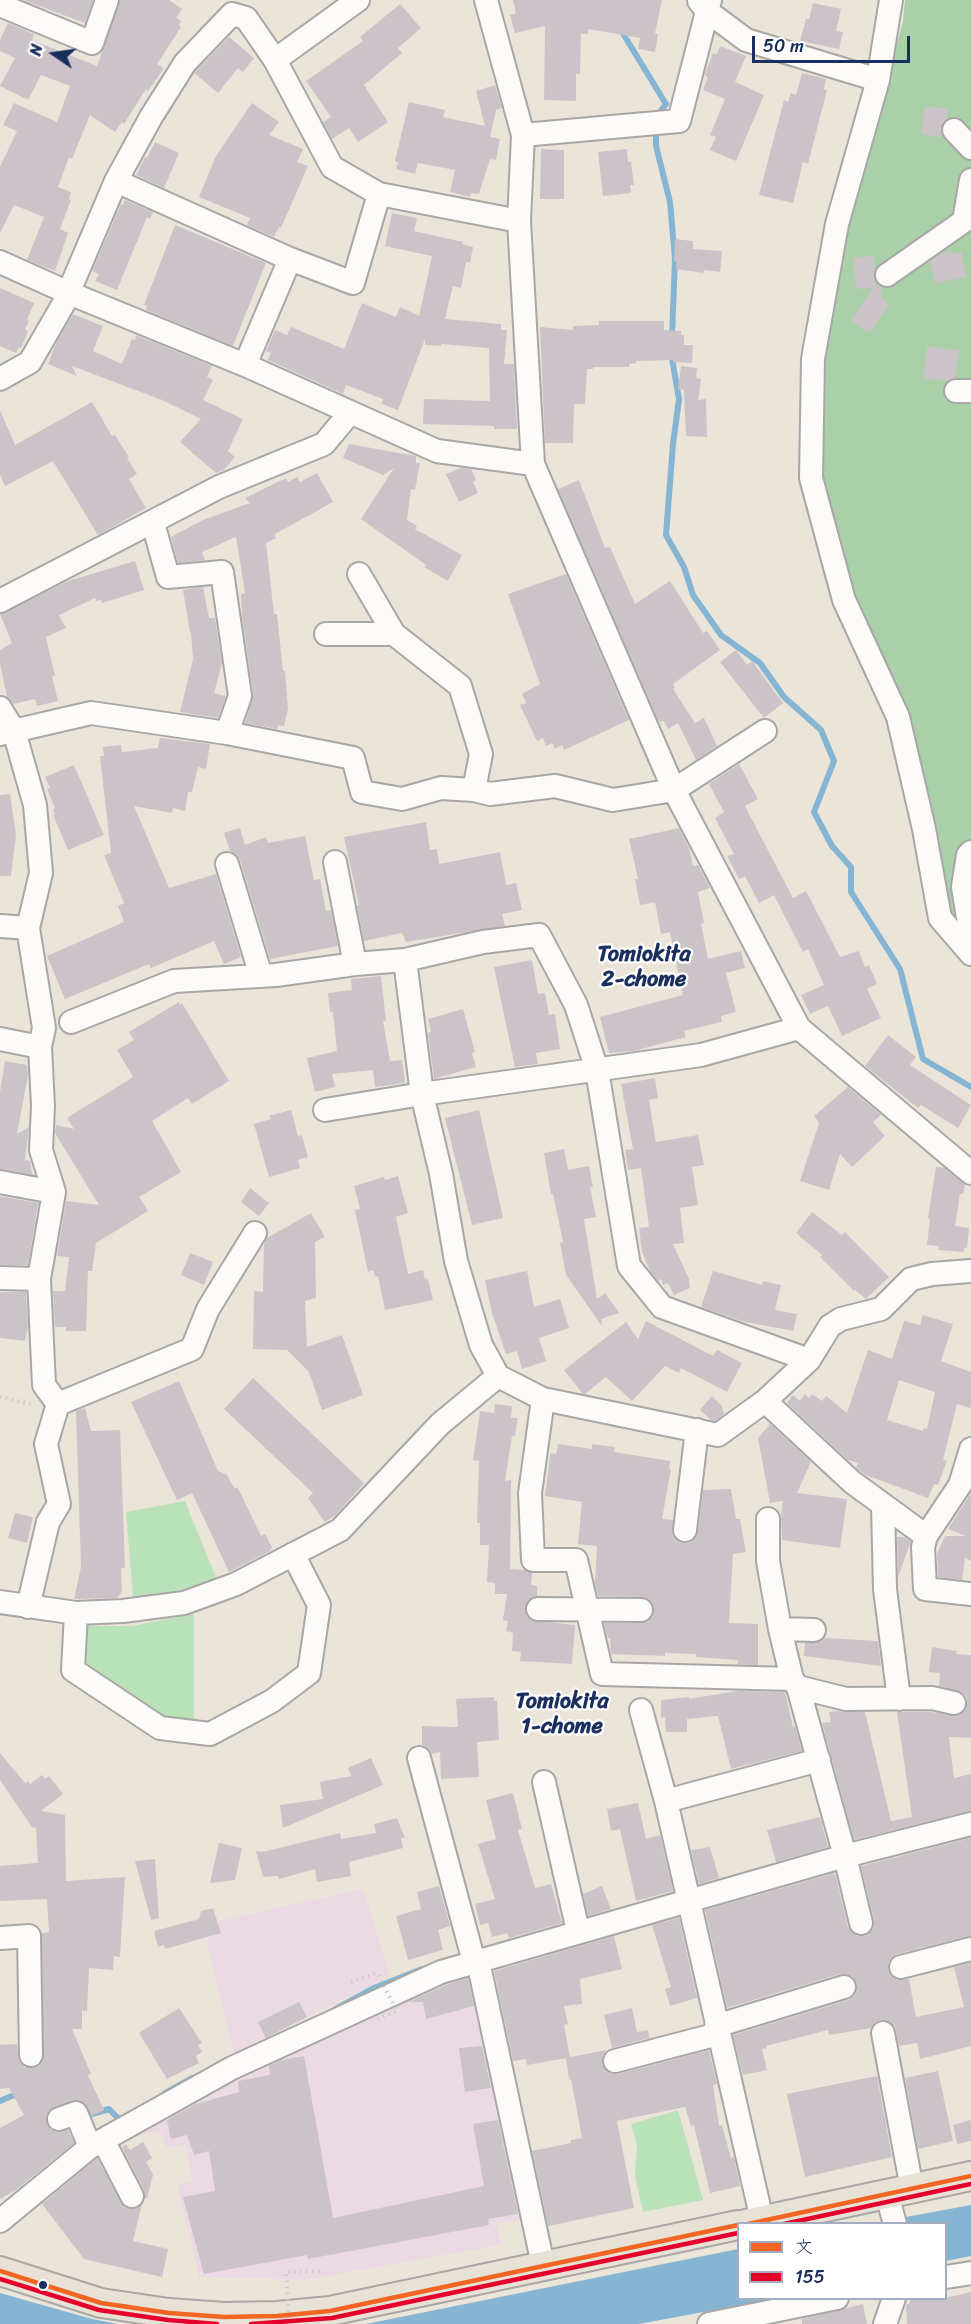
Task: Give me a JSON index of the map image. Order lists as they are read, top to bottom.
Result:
{
  "districts": ["Tomiokita 2-chome", "Tomiokita 1-chome"],
  "lines": ["transit line 文", "transit line 155"],
  "legend": ["文", "155"],
  "scale_bar": "50 m",
  "north": "left"
}
